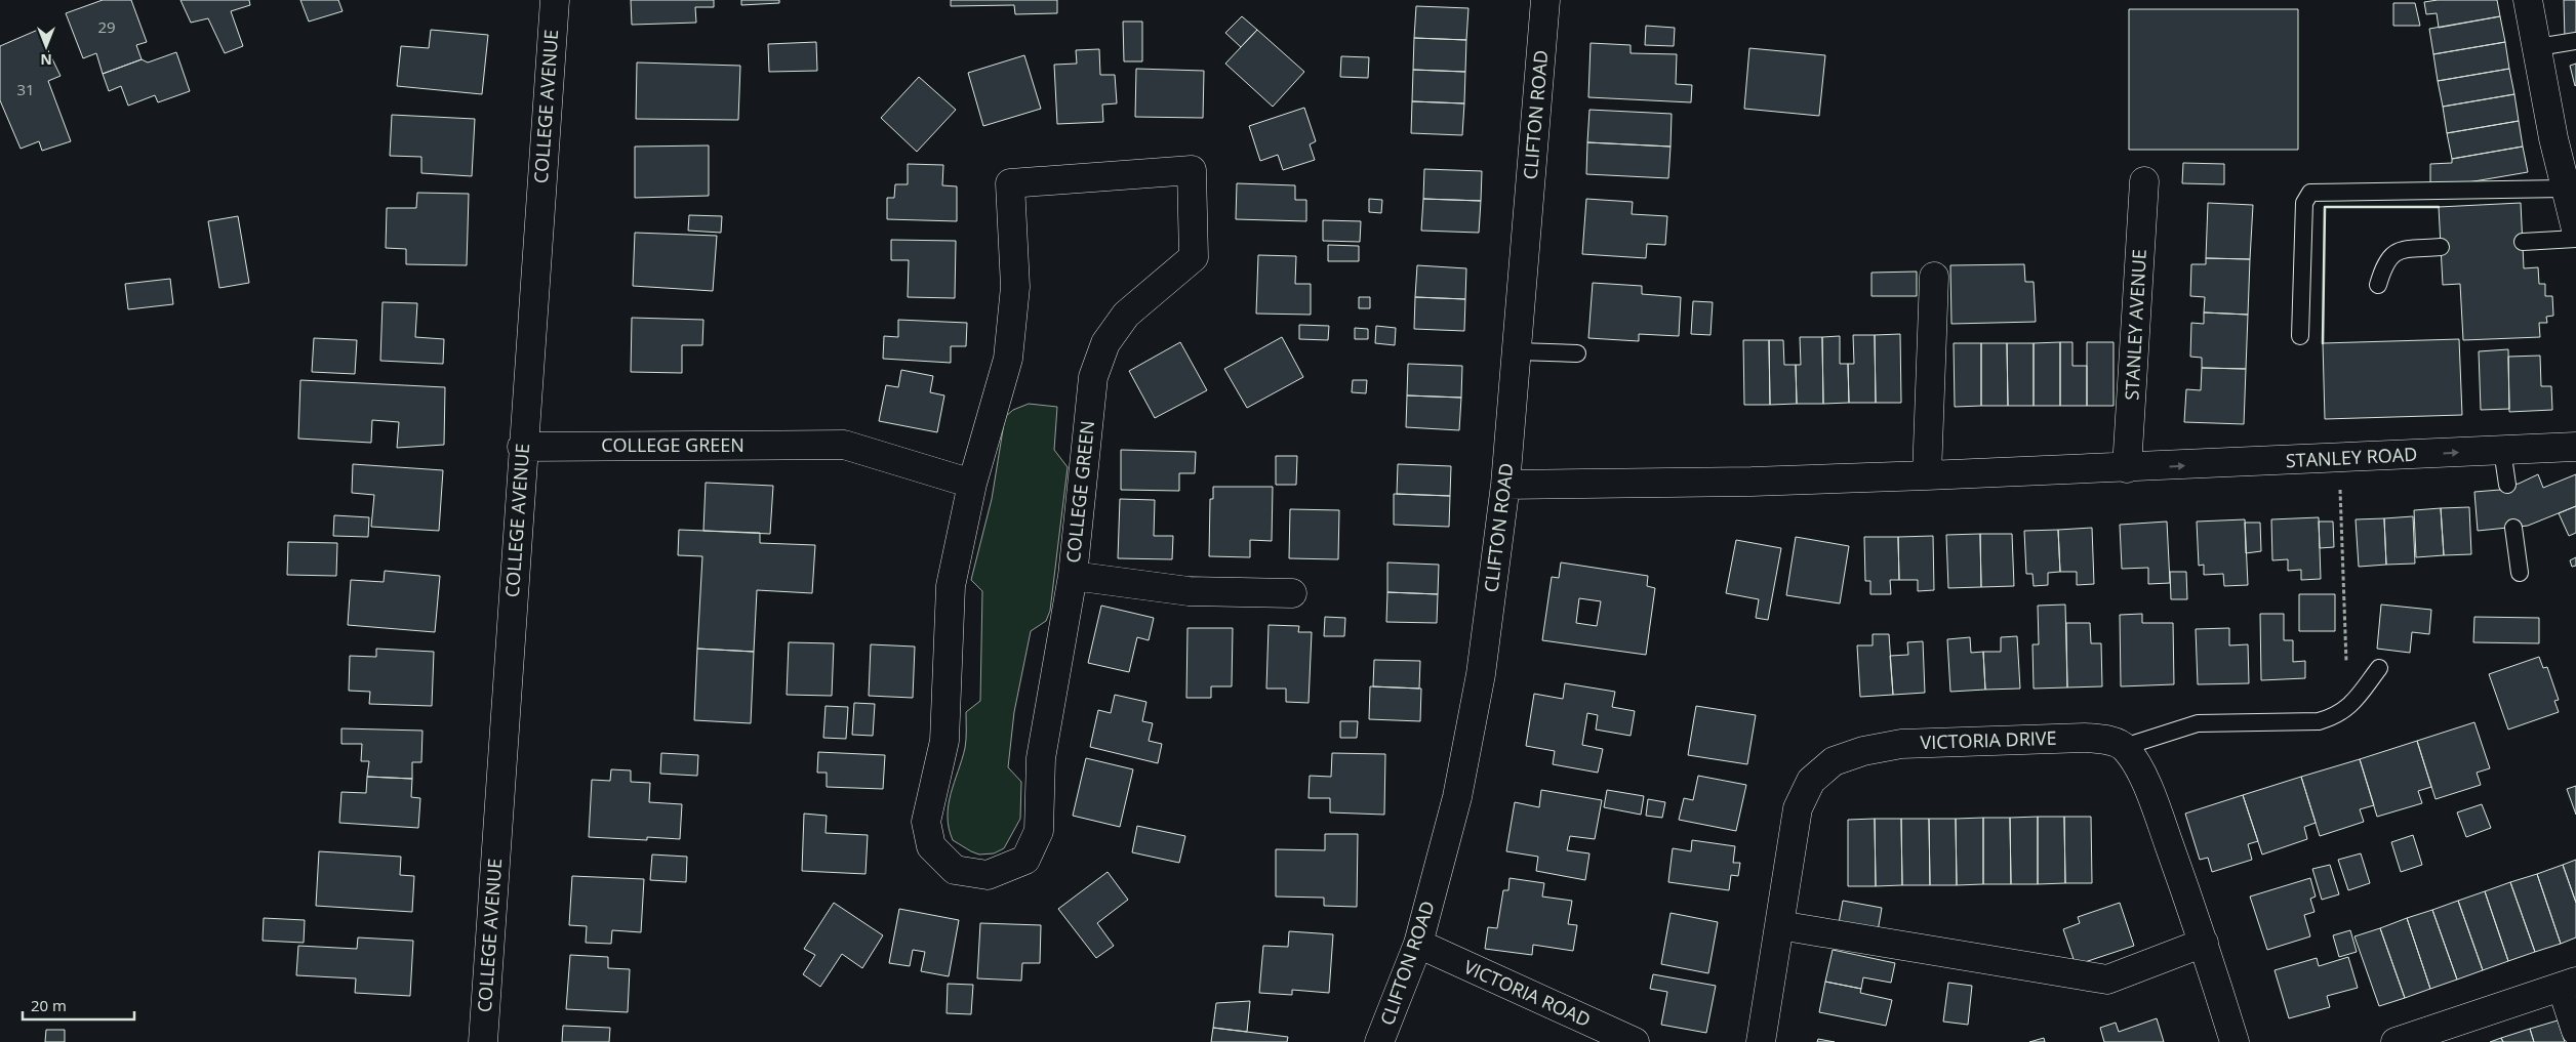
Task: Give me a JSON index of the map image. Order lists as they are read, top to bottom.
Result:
{
  "streets": {
    "street": [
      "COLLEGE AVENUE",
      "CLIFTON ROAD",
      "STANLEY AVENUE",
      "COLLEGE GREEN",
      "STANLEY ROAD",
      "VICTORIA DRIVE",
      "VICTORIA ROAD"
    ]
  },
  "crossings": [
    ["COLLEGE AVENUE", "COLLEGE GREEN"],
    ["CLIFTON ROAD", "STANLEY ROAD"],
    ["CLIFTON ROAD", "VICTORIA ROAD"],
    ["STANLEY AVENUE", "STANLEY ROAD"]
  ],
  "one_way": ["STANLEY ROAD"],
  "house_numbers": ["29", "31"],
  "scale_bar": "20 m",
  "north": "bottom"
}
